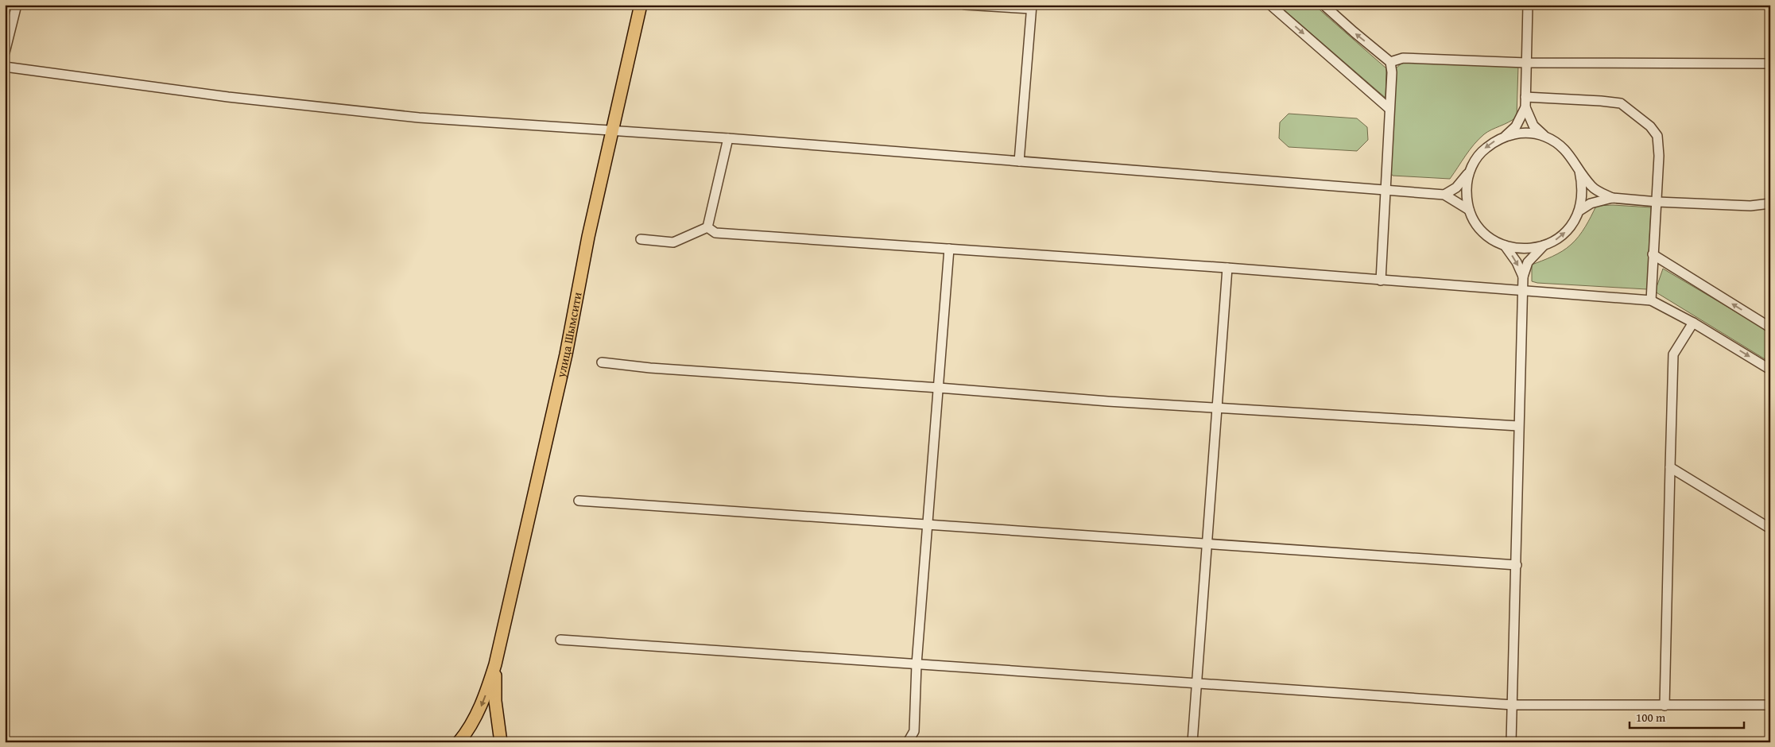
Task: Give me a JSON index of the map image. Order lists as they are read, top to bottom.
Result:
{
  "streets": {
    "main road": ["улица Шымсити"]
  },
  "scale_bar": "100 m"
}
